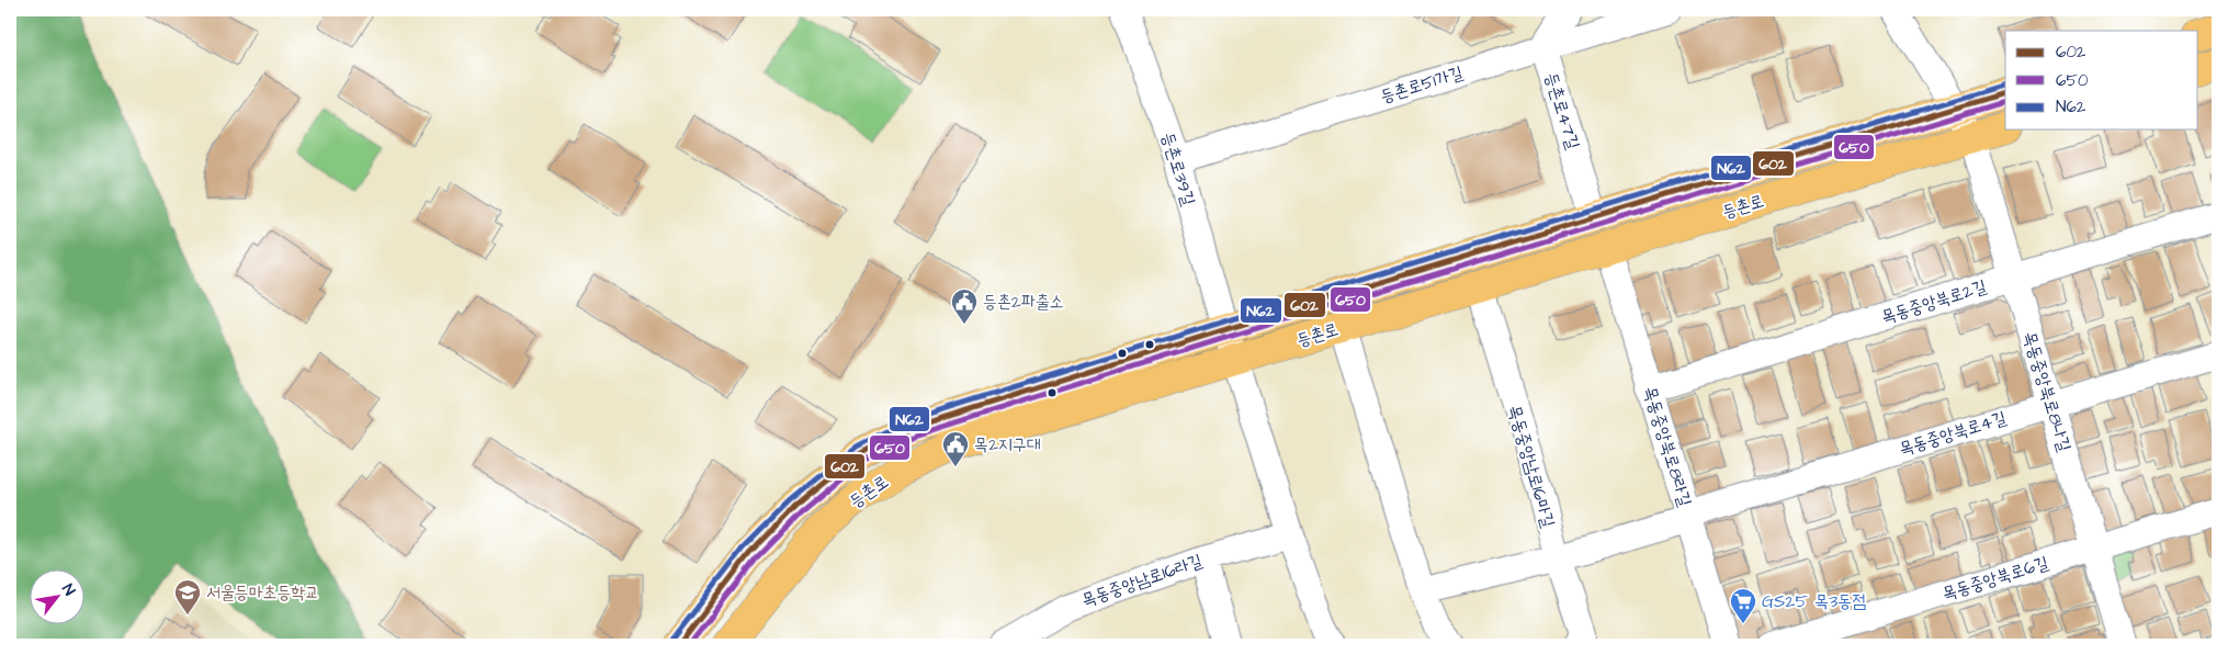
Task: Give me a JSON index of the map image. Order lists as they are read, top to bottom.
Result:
{
  "streets": {
    "main road": ["등촌로"],
    "street": [
      "등촌로51가길",
      "등촌로47길",
      "등촌로39길",
      "목동중앙북로2길",
      "목동중앙북로8나길",
      "목동중앙북로4길",
      "목동중앙북로8라길",
      "목동중앙남로16마길",
      "목동중앙북로6길",
      "목동중앙남로16라길"
    ]
  },
  "crossings": [
    ["등촌로51가길", "등촌로47길"],
    ["등촌로51가길", "등촌로39길"],
    ["등촌로47길", "등촌로"],
    ["등촌로39길", "등촌로"],
    ["등촌로", "목동중앙북로8나길"],
    ["등촌로", "목동중앙북로8라길"],
    ["등촌로", "목동중앙남로16마길"],
    ["목동중앙북로2길", "목동중앙북로8나길"],
    ["목동중앙북로2길", "목동중앙북로8라길"],
    ["목동중앙북로8나길", "목동중앙북로4길"],
    ["목동중앙북로8나길", "목동중앙북로6길"],
    ["목동중앙북로4길", "목동중앙북로8라길"],
    ["목동중앙북로4길", "목동중앙남로16마길"]
  ],
  "places": {
    "public building": ["등촌2파출소", "목2지구대"],
    "school or university": ["서울등마초등학교"],
    "supermarket": ["GS25 목3동점"]
  },
  "lines": ["transit line N62", "transit line 602", "transit line 650"],
  "legend": ["602", "650", "N62"],
  "north": "top right"
}
